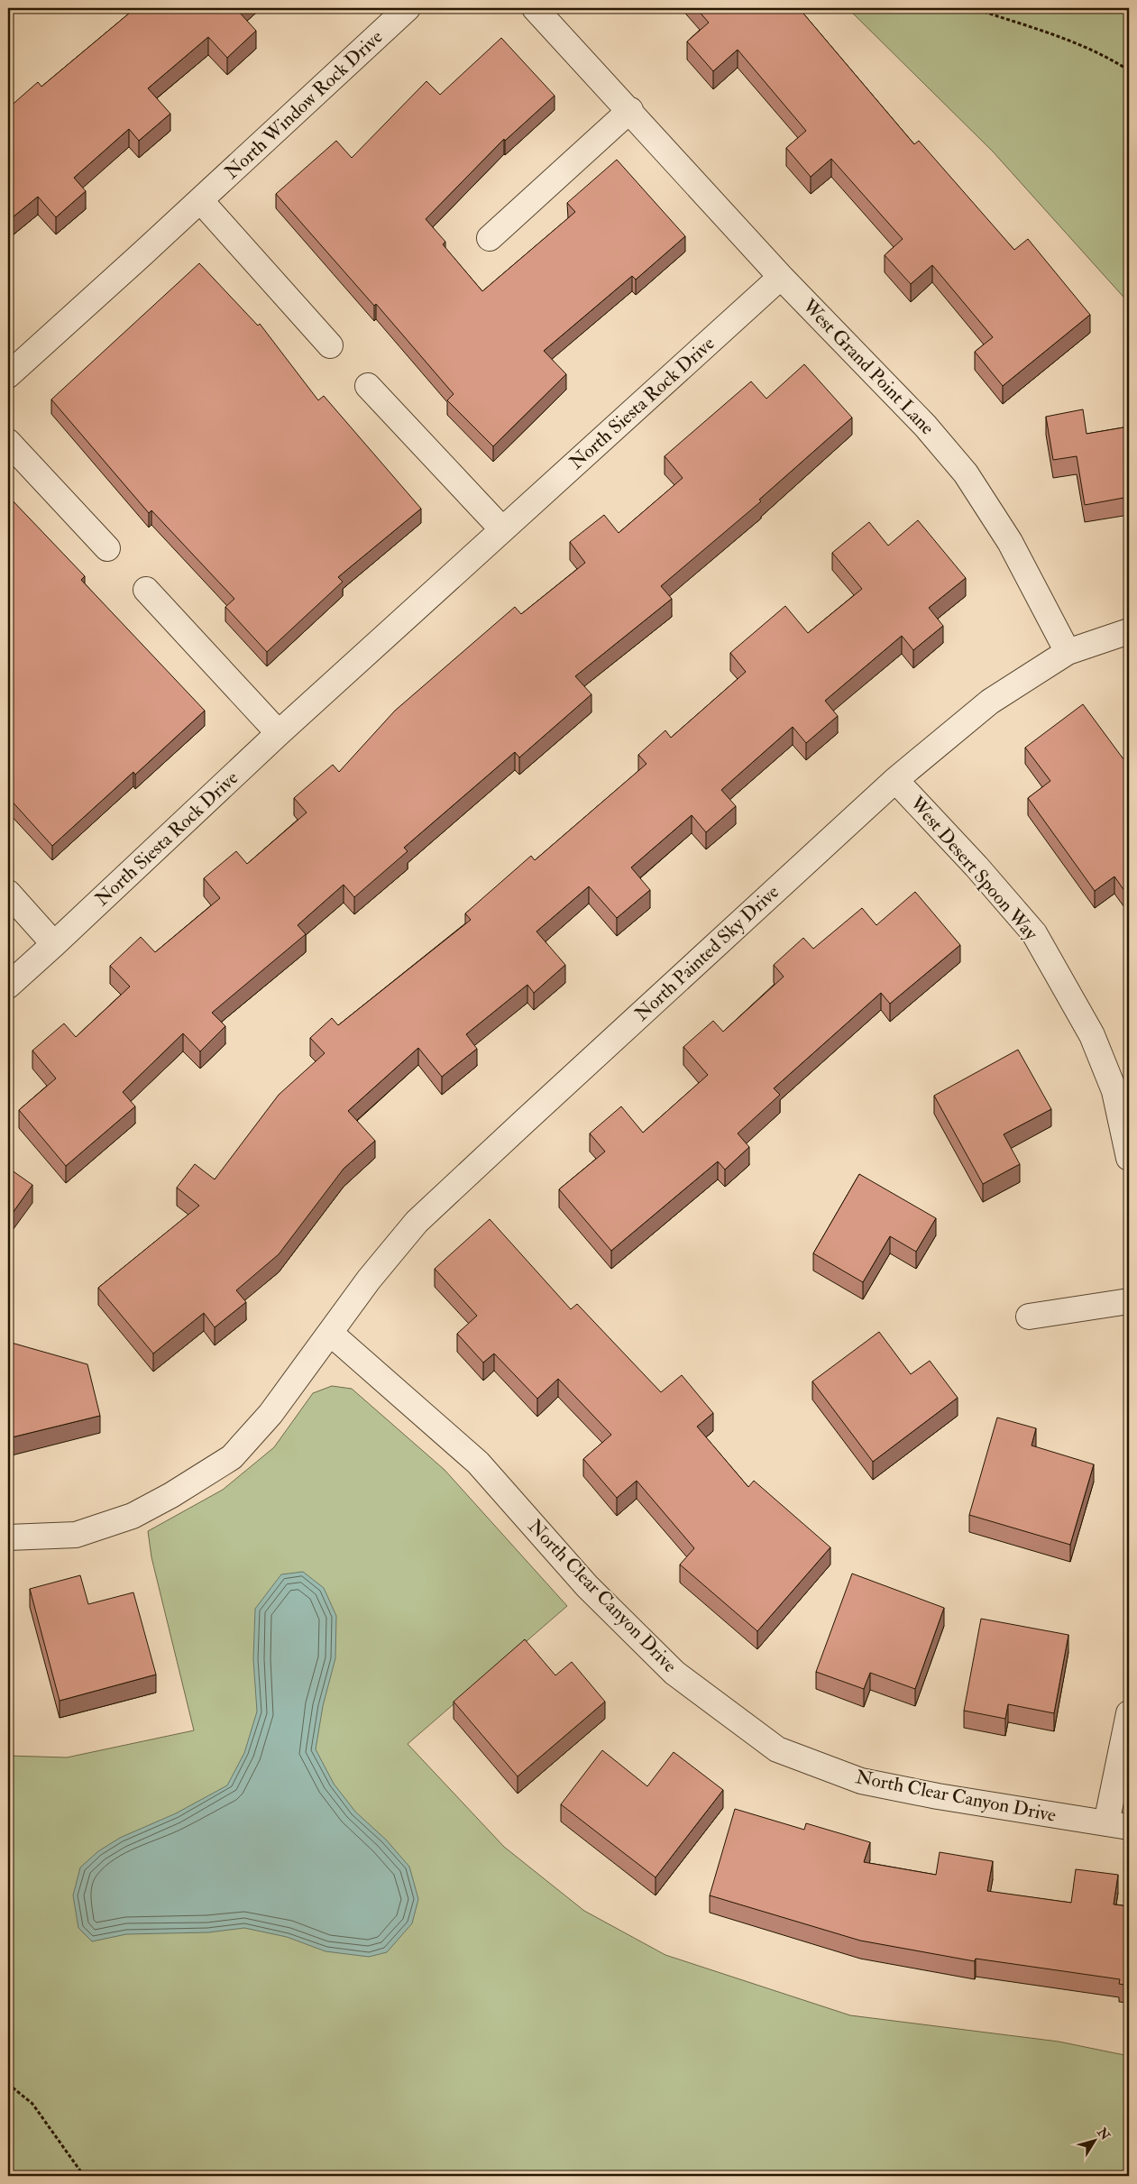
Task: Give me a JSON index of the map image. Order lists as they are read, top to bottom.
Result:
{
  "streets": {
    "street": [
      "North Window Rock Drive",
      "West Grand Point Lane",
      "North Siesta Rock Drive",
      "West Desert Spoon Way",
      "North Painted Sky Drive",
      "North Clear Canyon Drive"
    ]
  },
  "crossings": [
    ["West Grand Point Lane", "North Siesta Rock Drive"],
    ["West Grand Point Lane", "North Painted Sky Drive"],
    ["West Desert Spoon Way", "North Painted Sky Drive"],
    ["North Painted Sky Drive", "North Clear Canyon Drive"]
  ],
  "north": "top right"
}
